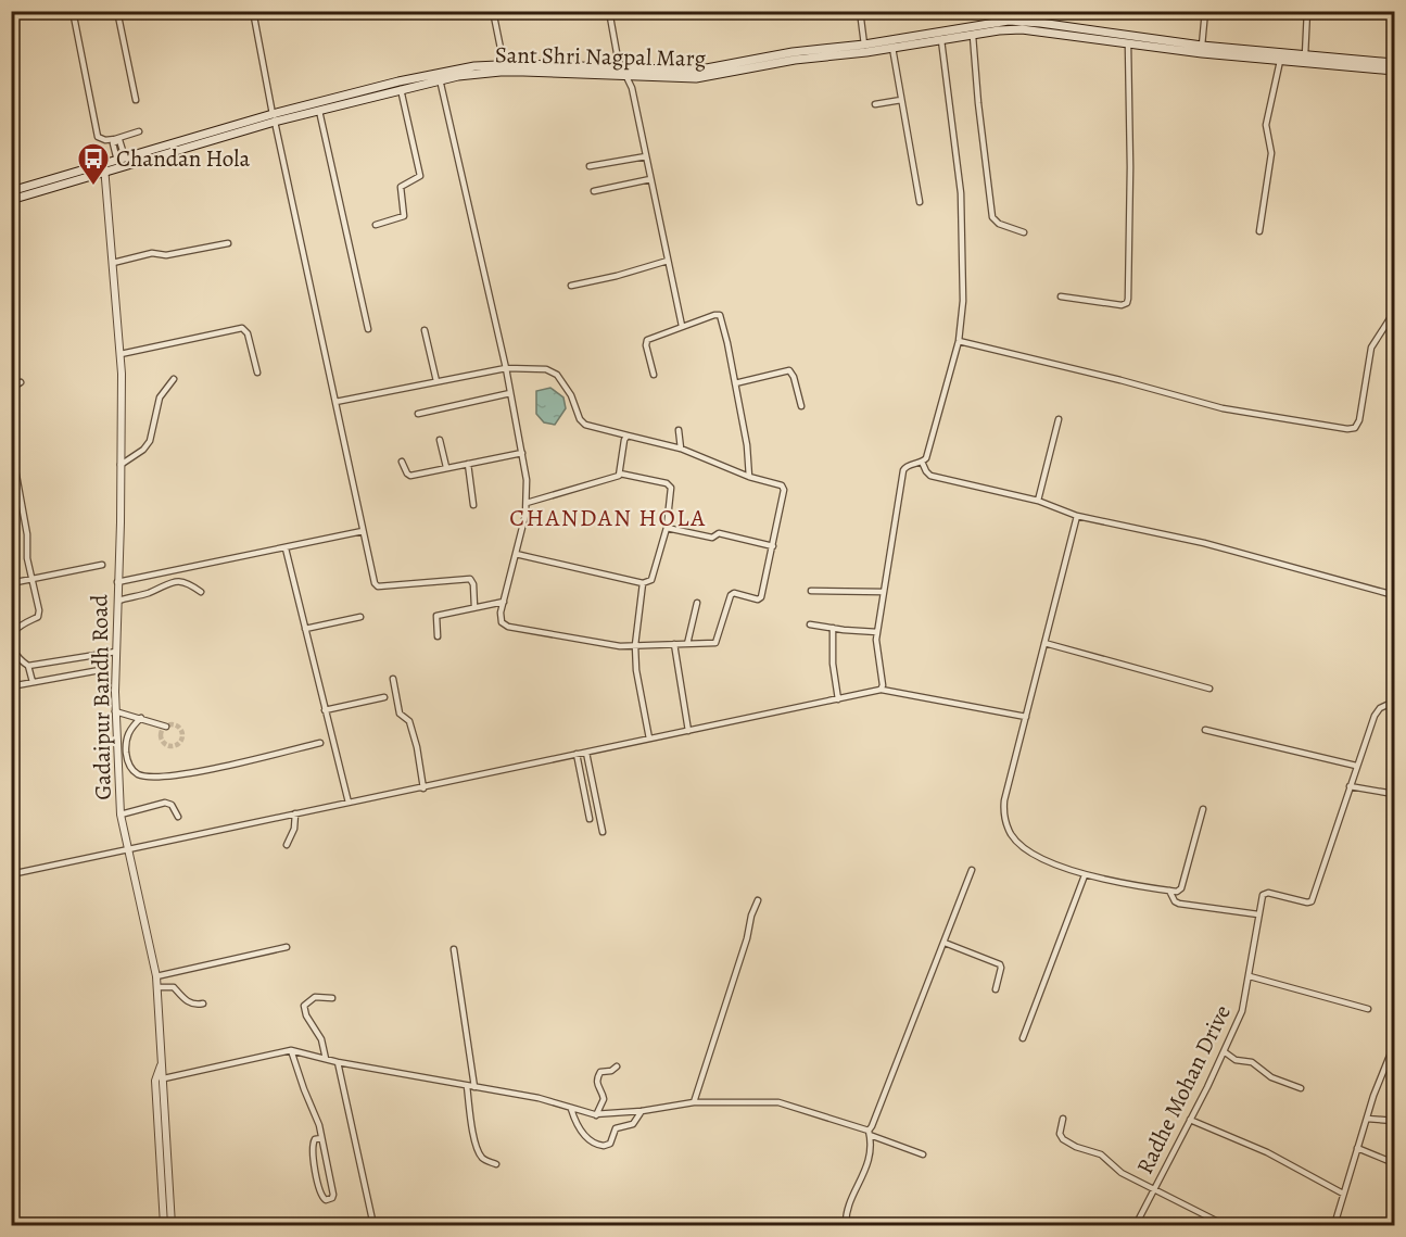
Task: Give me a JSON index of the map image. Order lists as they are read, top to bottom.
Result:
{
  "streets": {
    "main road": ["Sant Shri Nagpal Marg"],
    "street": ["Gadaipur Bandh Road", "Radhe Mohan Drive"]
  },
  "crossings": [
    ["Sant Shri Nagpal Marg", "Gadaipur Bandh Road"]
  ],
  "districts": ["CHANDAN HOLA"],
  "places": {
    "bus stop": ["Chandan Hola"]
  }
}
